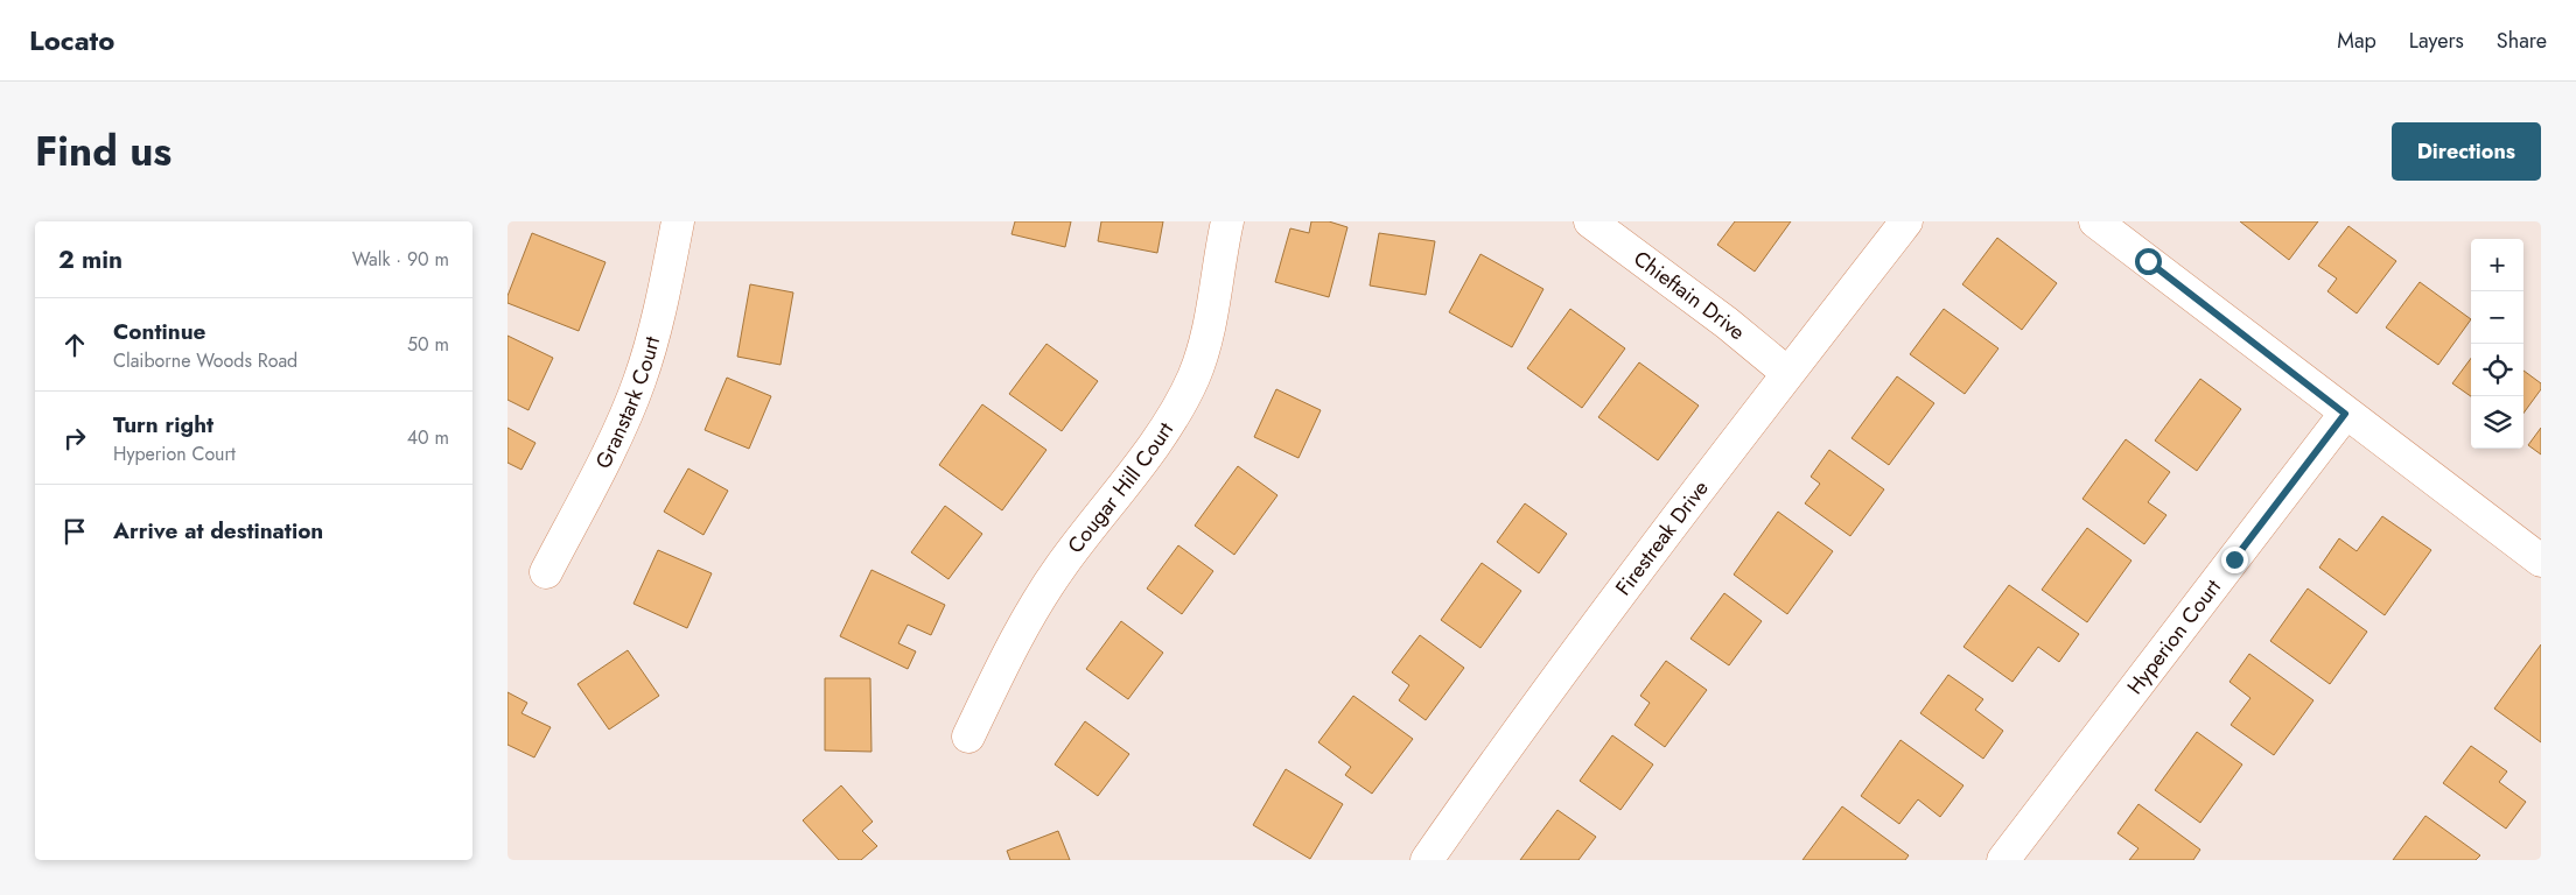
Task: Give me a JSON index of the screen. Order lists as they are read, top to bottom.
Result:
{
  "streets": {
    "street": [
      "Chieftain Drive",
      "Granstark Court",
      "Cougar Hill Court",
      "Firestreak Drive",
      "Hyperion Court"
    ]
  },
  "crossings": [
    ["Chieftain Drive", "Firestreak Drive"]
  ],
  "page": {
    "header": "Locato",
    "nav": ["Map", "Layers", "Share"],
    "title": "Find us",
    "buttons": "Directions",
    "heading": ["2 min", "Walk · 90 m"],
    "map_buttons": ["+", "−"],
    "list": [
      ["Continue", "Claiborne Woods Road", "50 m"],
      ["Turn right", "Hyperion Court", "40 m"],
      "Arrive at destination"
    ]
  }
}
